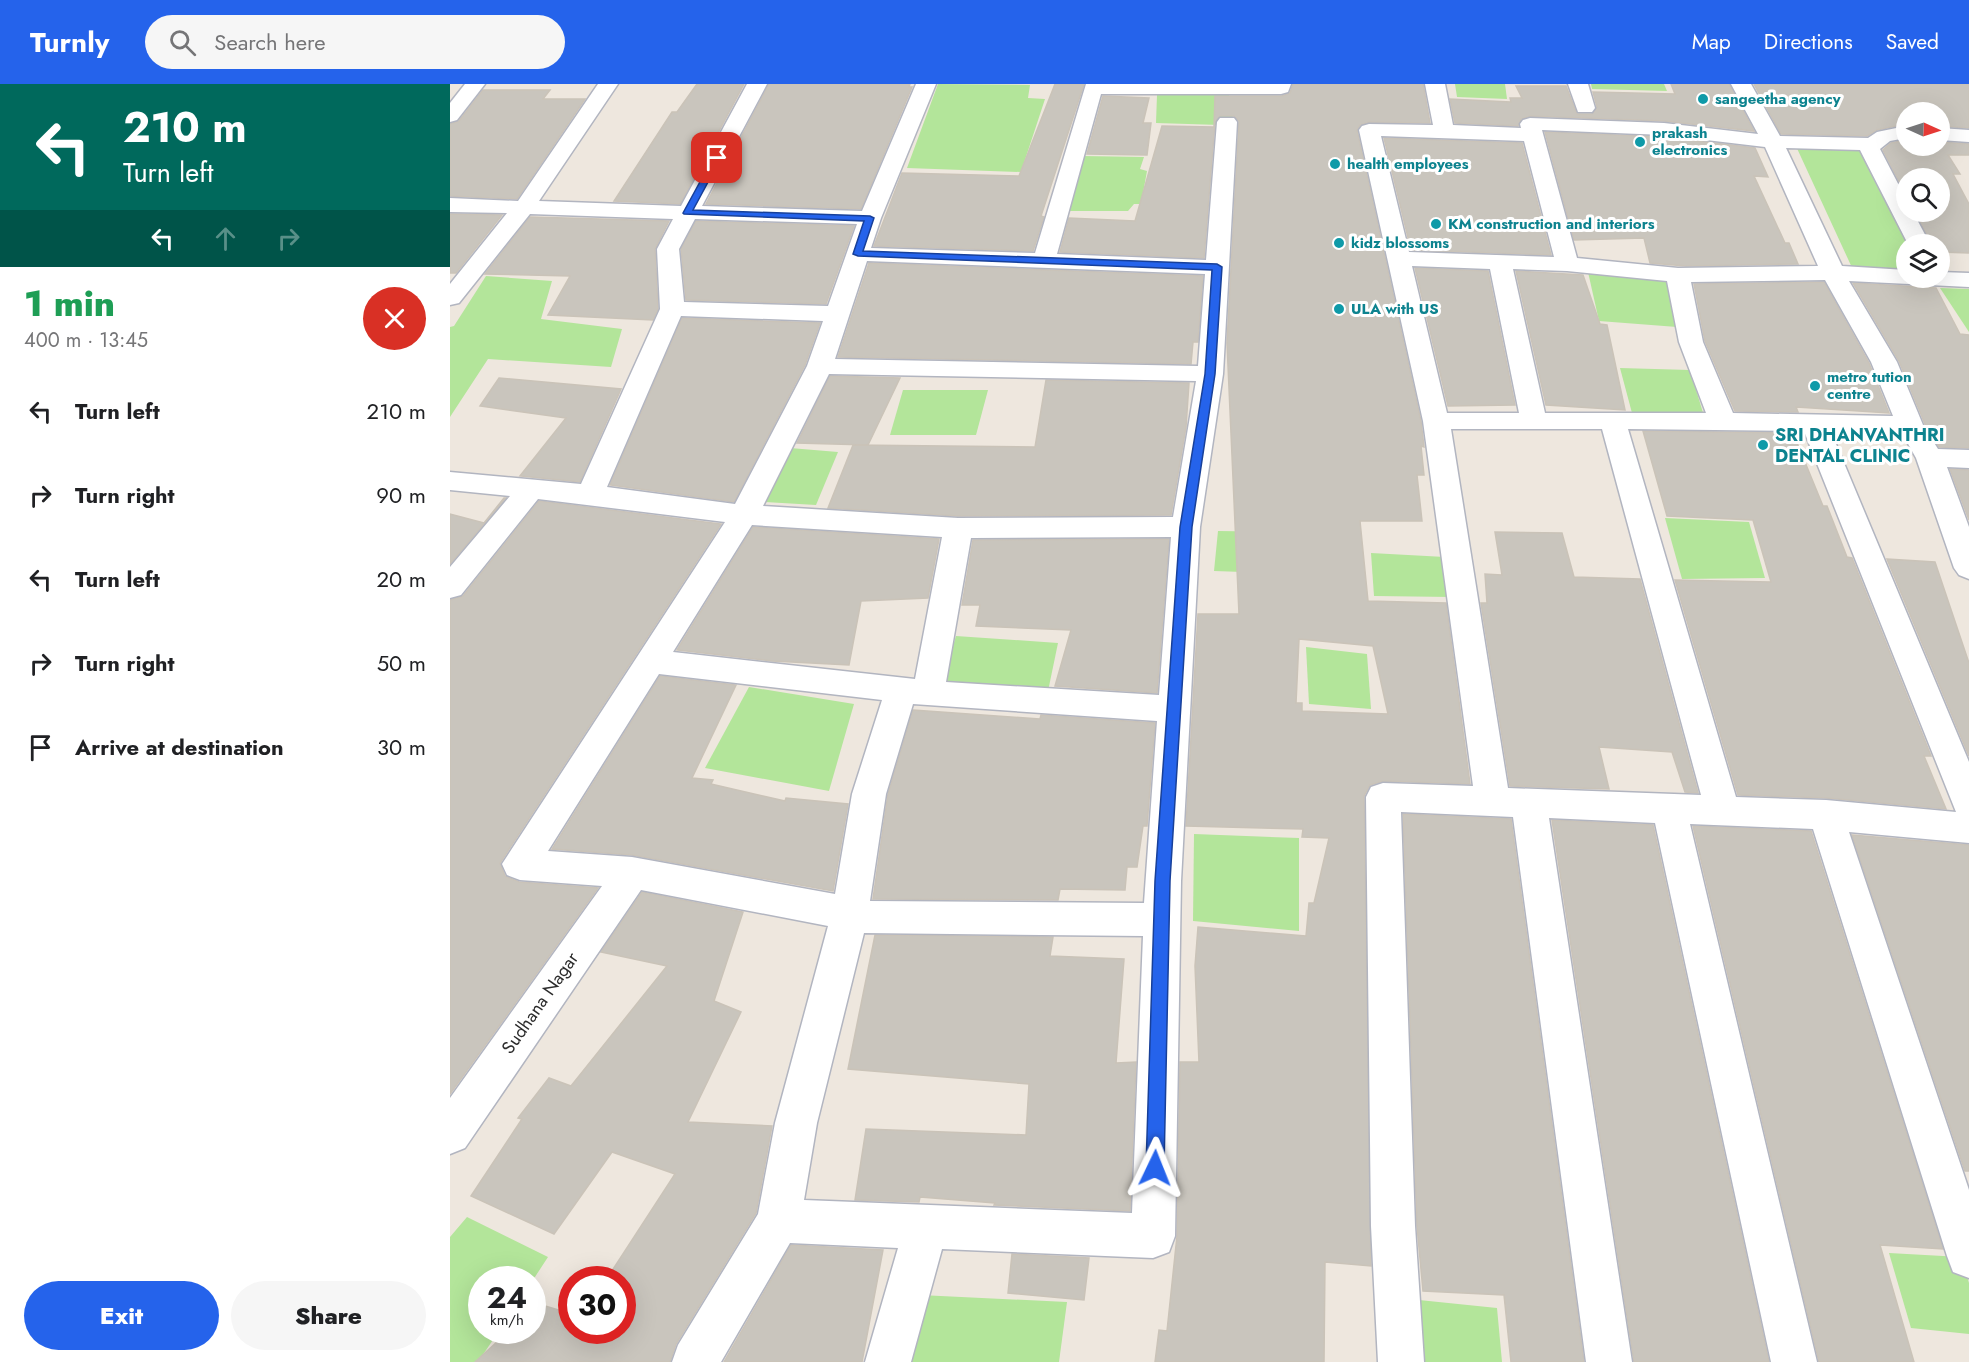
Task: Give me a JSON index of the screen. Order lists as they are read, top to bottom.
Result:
{
  "streets": {
    "street": ["Sudhana Nagar"]
  },
  "places": [
    "sangeetha agency",
    "prakash electronics",
    "health employees",
    "KM construction and interiors",
    "kidz blossoms",
    "ULA with US",
    "metro tution centre",
    "SRI DHANVANTHRI DENTAL CLINIC"
  ],
  "north": "right",
  "page": {
    "header": "Turnly",
    "search": "Search here",
    "nav": ["Map", "Directions", "Saved"],
    "turn": ["210 m", "Turn left"],
    "heading": ["1 min", "400 m · 13:45"],
    "list": [
      {
        "name": "Turn left",
        "value": "210 m"
      },
      {
        "name": "Turn right",
        "value": "90 m"
      },
      {
        "name": "Turn left",
        "value": "20 m"
      },
      {
        "name": "Turn right",
        "value": "50 m"
      },
      {
        "name": "Arrive at destination",
        "value": "30 m"
      }
    ],
    "speed": "24 km/h",
    "limit": "30",
    "buttons": ["Exit", "Share"]
  }
}
